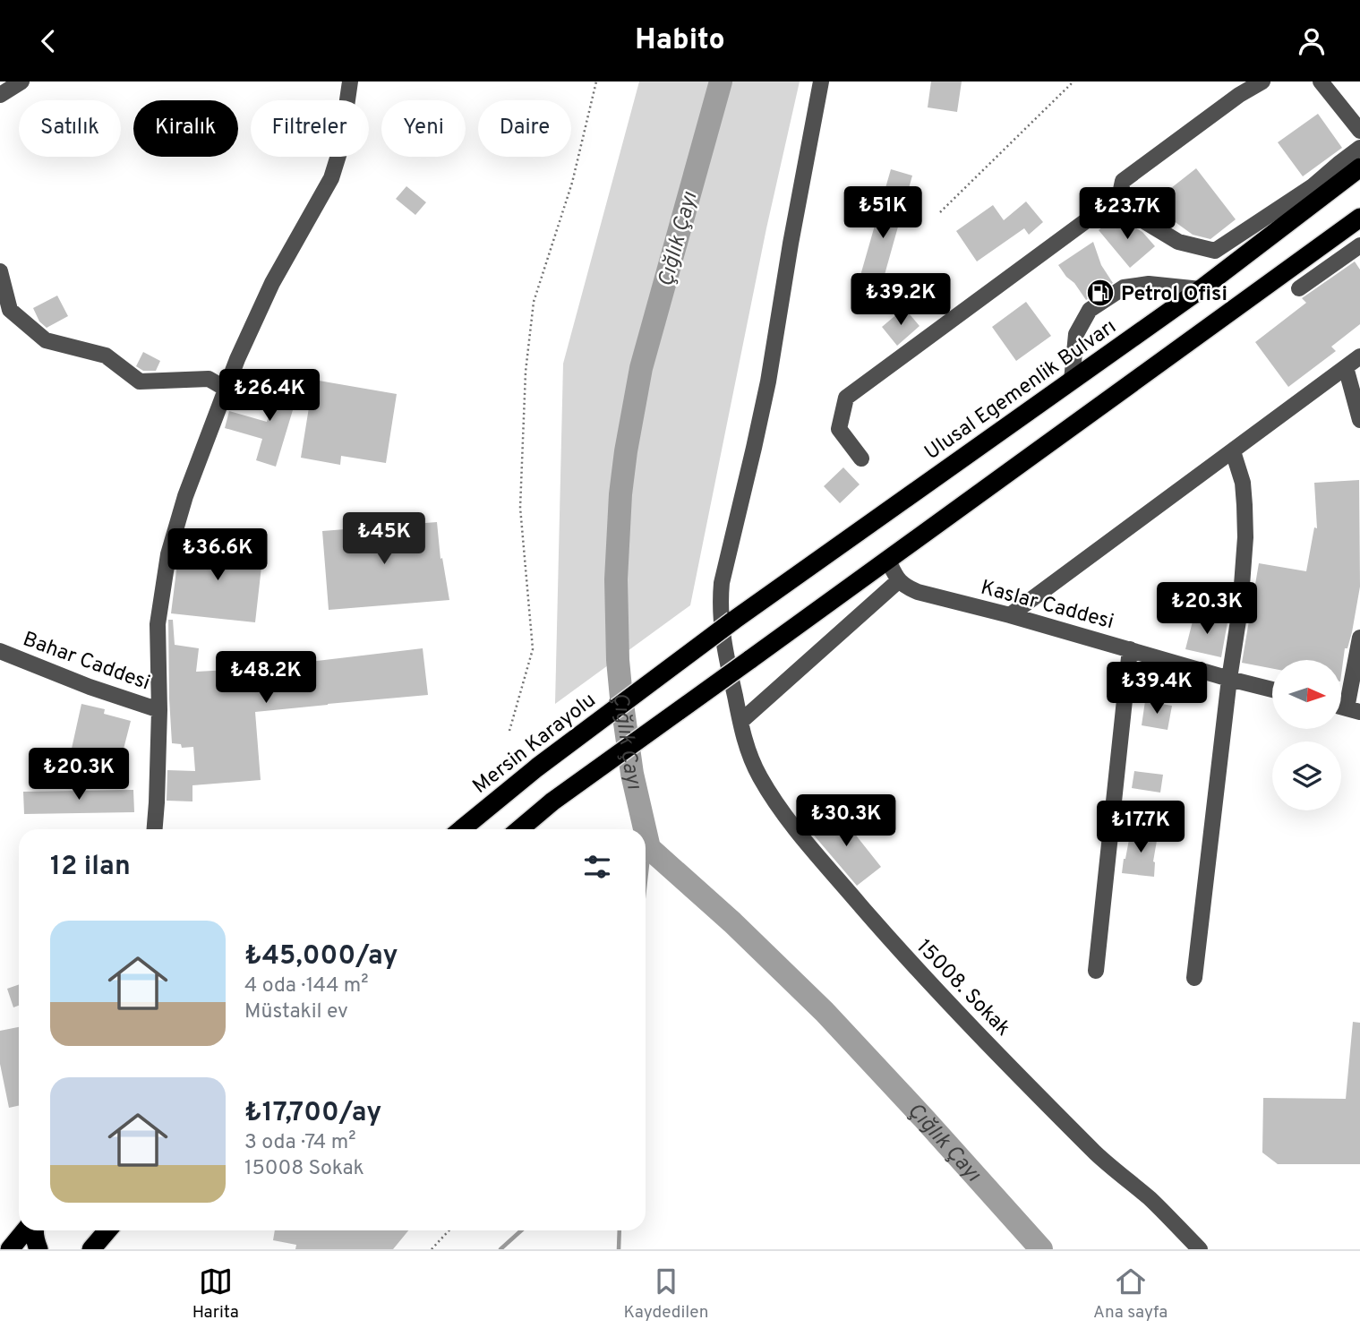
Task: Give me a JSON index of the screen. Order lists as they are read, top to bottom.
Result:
{
  "streets": {
    "highway": ["Ulusal Egemenlik Bulvarı", "Mersin Karayolu"],
    "street": ["Kaslar Caddesi", "Bahar Caddesi", "15008. Sokak"]
  },
  "crossings": [
    ["Ulusal Egemenlik Bulvarı", "Mersin Karayolu"]
  ],
  "water": ["Çığlık Çayı"],
  "places": {
    "fuel station": ["Petrol Ofisi"]
  },
  "north": "right",
  "page": {
    "header": "Habito",
    "chip": [
      "Satılık",
      "Kiralık",
      "Filtreler",
      "Yeni",
      "Daire"
    ],
    "price": [
      "₺51K",
      "₺23.7K",
      "₺39.2K",
      "₺26.4K",
      "₺45K",
      "₺36.6K",
      "₺20.3K",
      "₺48.2K",
      "₺39.4K",
      "₺20.3K",
      "₺30.3K",
      "₺17.7K"
    ],
    "heading": "12 ilan",
    "list": [
      {
        "name": "₺45,000/ay",
        "note": "4 oda · 144 m² · Müstakil ev"
      },
      {
        "name": "₺17,700/ay",
        "note": "3 oda · 74 m² · 15008 Sokak"
      }
    ],
    "tabs": ["Harita", "Kaydedilen", "Ana sayfa"]
  }
}
